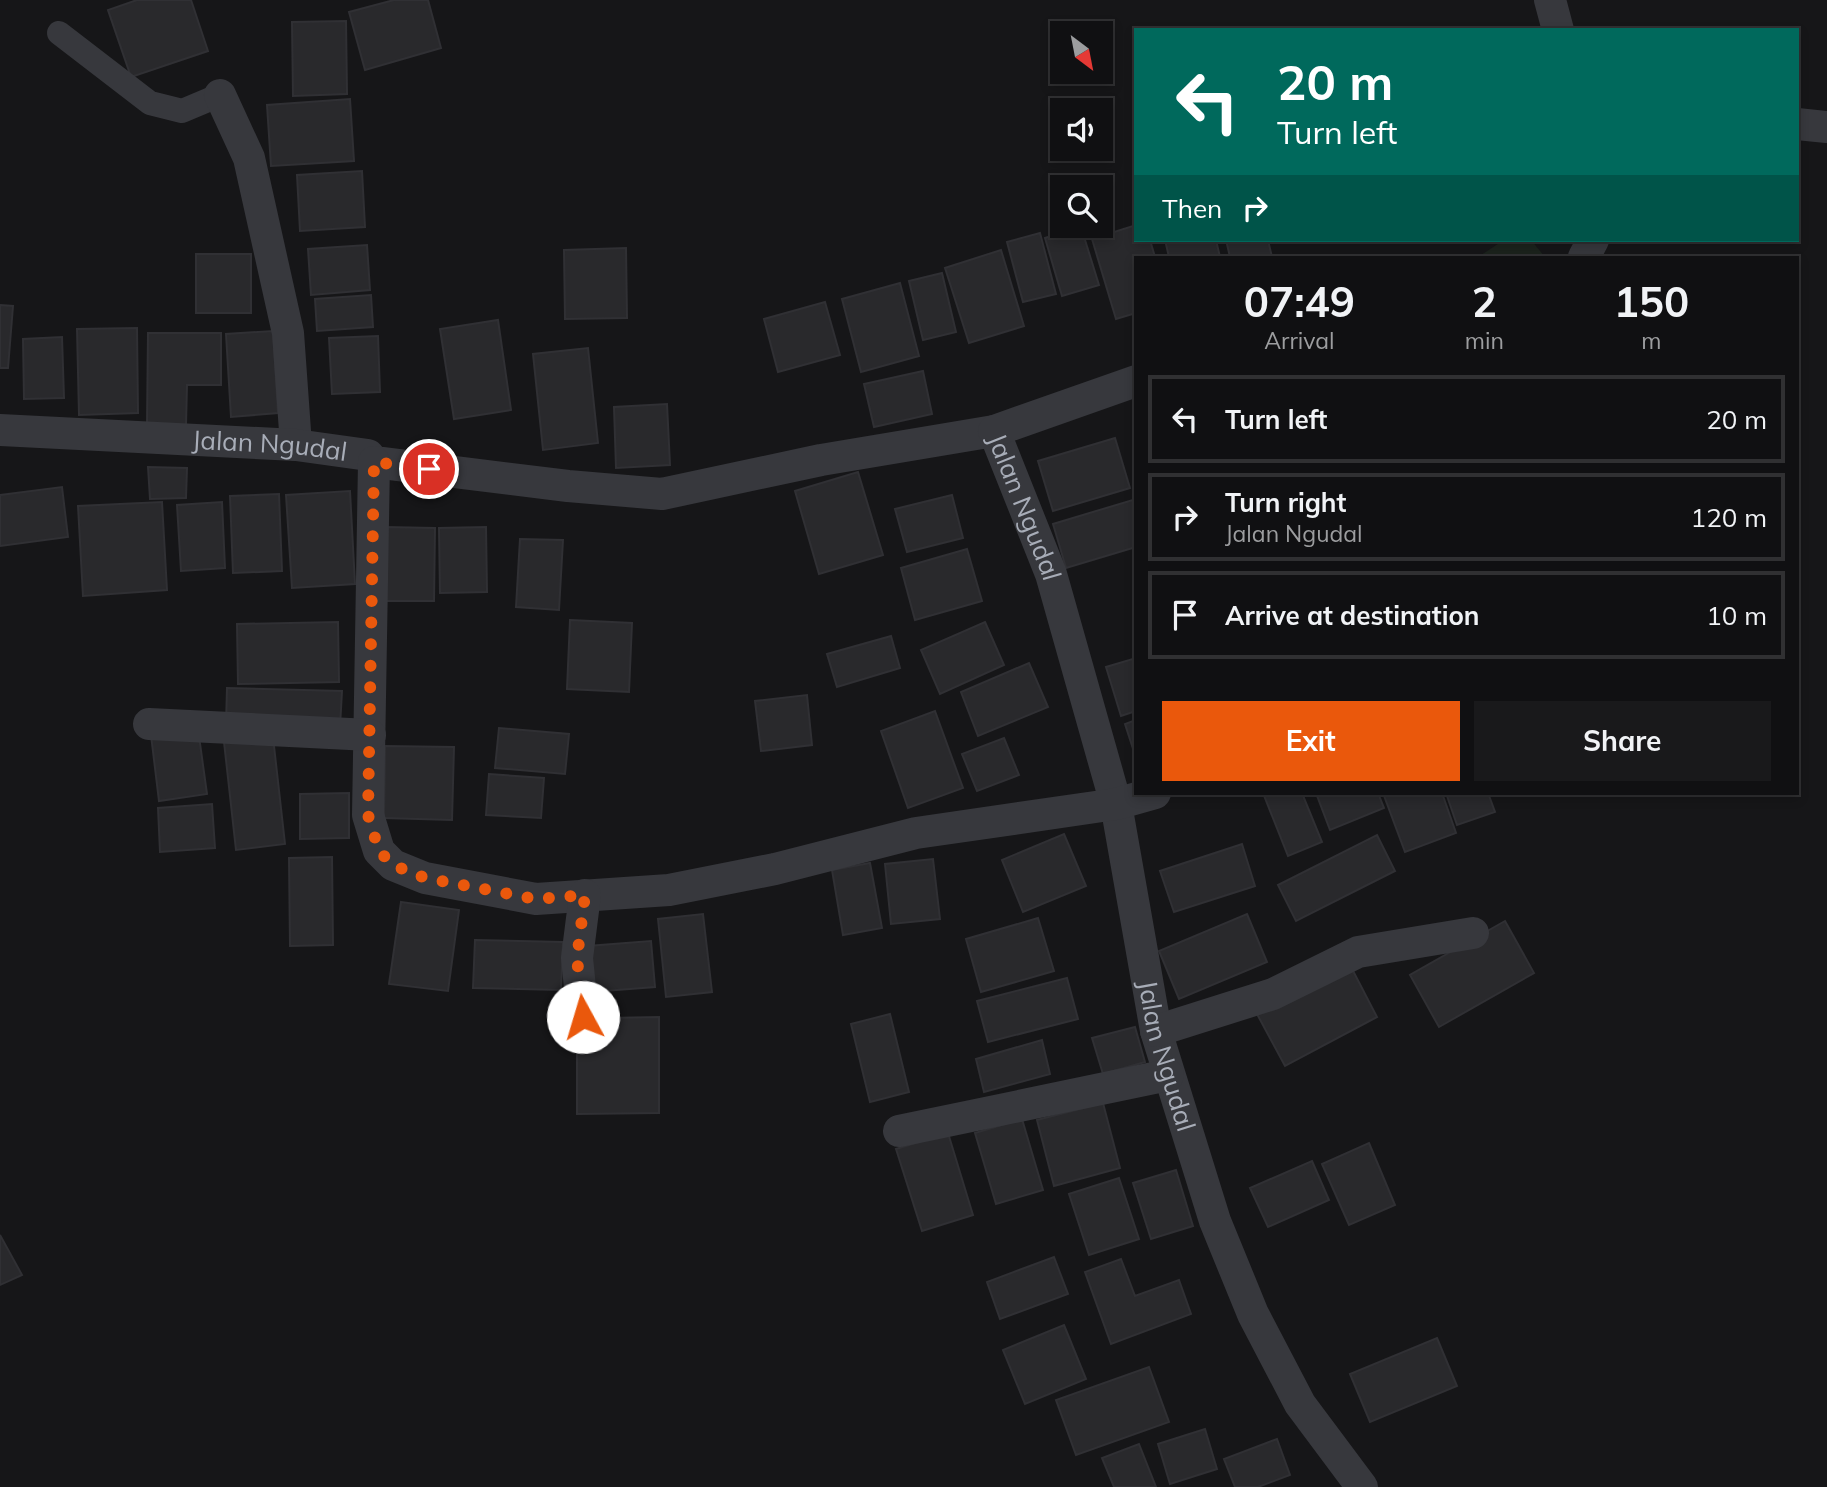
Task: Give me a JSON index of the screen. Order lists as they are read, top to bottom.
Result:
{
  "streets": {
    "street": ["Jalan Ngudal"]
  },
  "north": "bottom right",
  "page": {
    "turn": ["20 m", "Turn left"],
    "then": "Then",
    "eta": [
      "07:49",
      "Arrival",
      "2",
      "min",
      "150",
      "m"
    ],
    "list": [
      {
        "name": "Turn left",
        "value": "20 m"
      },
      {
        "name": "Turn right",
        "note": "Jalan Ngudal",
        "value": "120 m"
      },
      {
        "name": "Arrive at destination",
        "value": "10 m"
      }
    ],
    "buttons": ["Exit", "Share"]
  }
}
